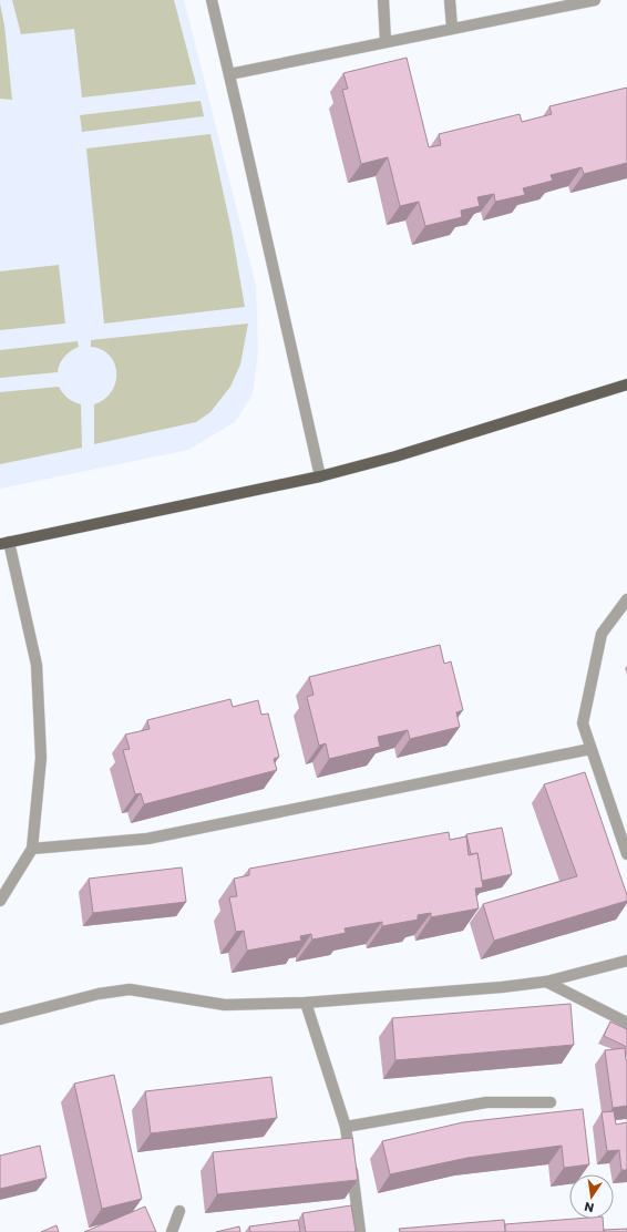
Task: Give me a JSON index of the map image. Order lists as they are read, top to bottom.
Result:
{
  "north": "bottom"
}
